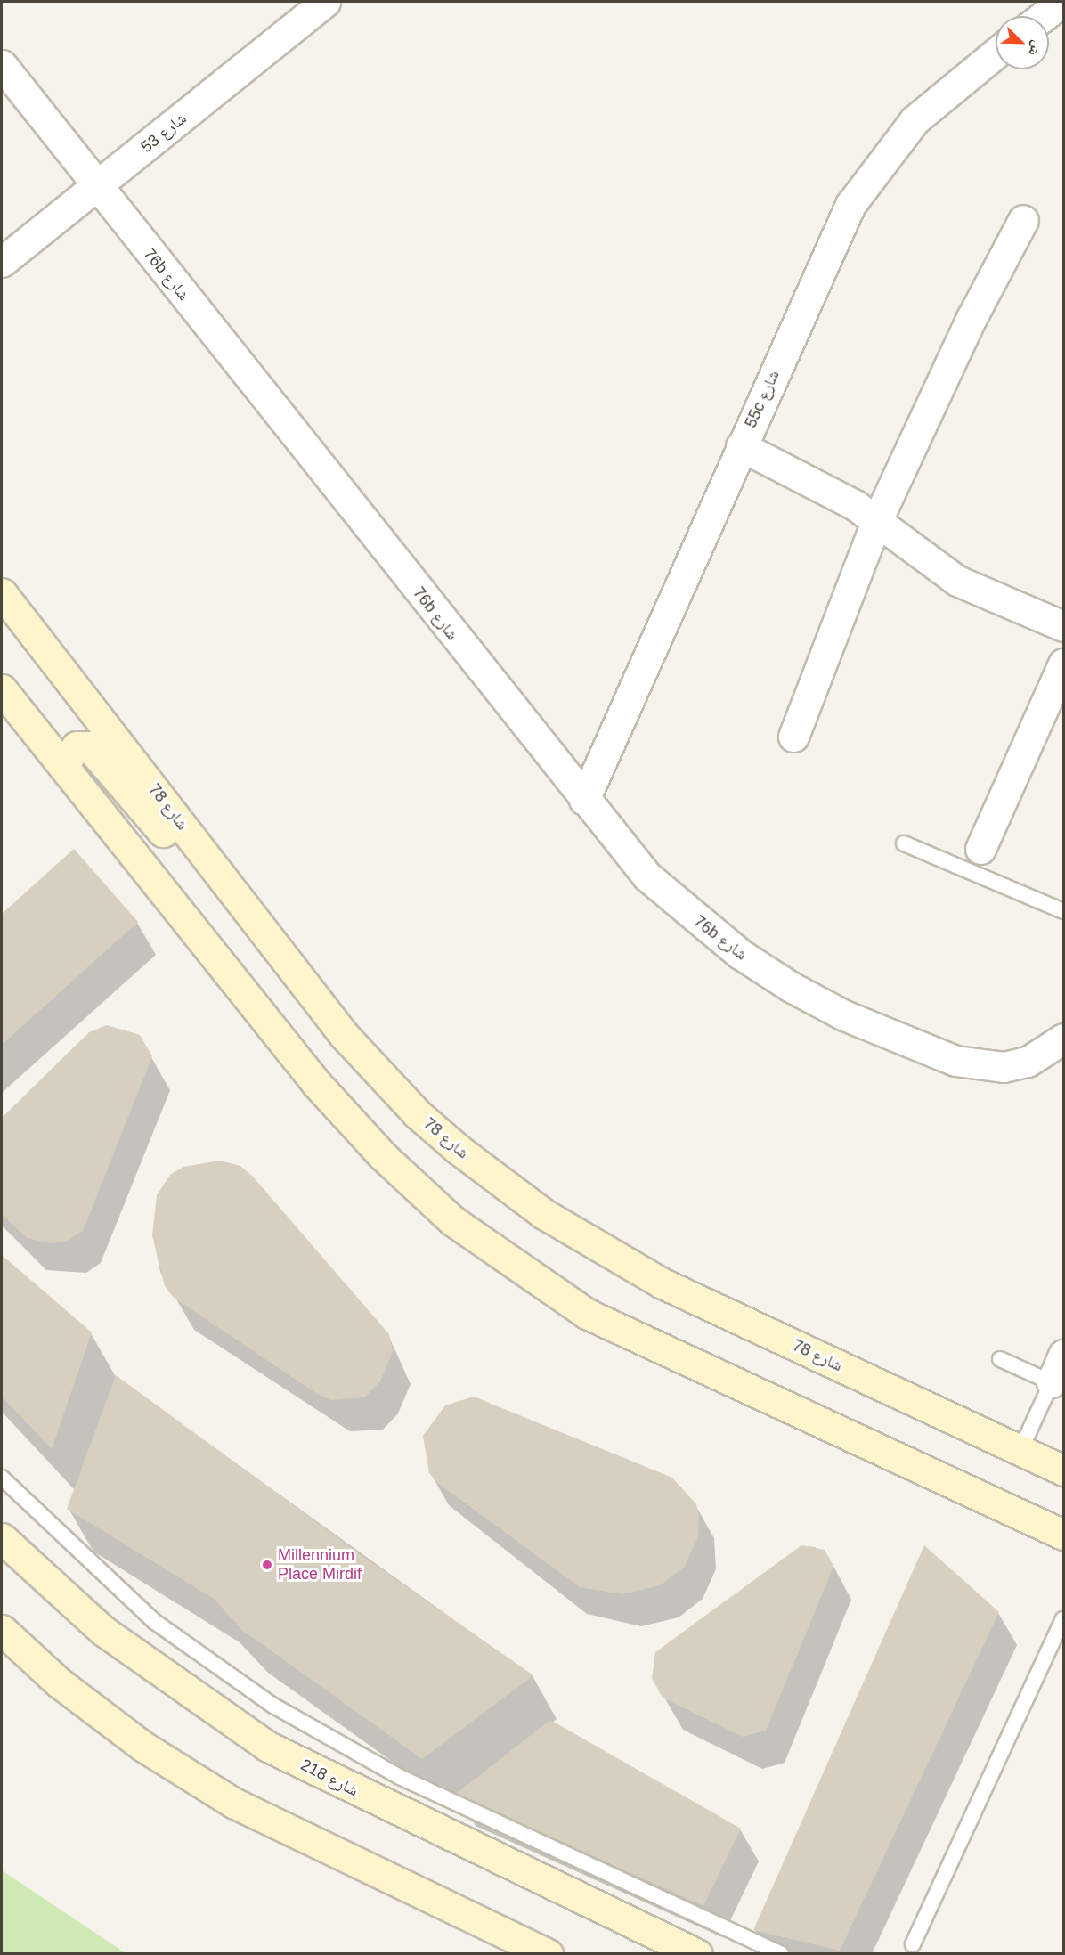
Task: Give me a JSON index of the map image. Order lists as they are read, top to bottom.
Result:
{
  "streets": {
    "street": [
      "شارع 53",
      "76b شارع",
      "55c شارع",
      "شارع 78",
      "شارع 218"
    ]
  },
  "crossings": [
    ["شارع 53", "76b شارع"],
    ["76b شارع", "55c شارع"]
  ],
  "places": ["Millennium Place Mirdif"],
  "north": "bottom right"
}
